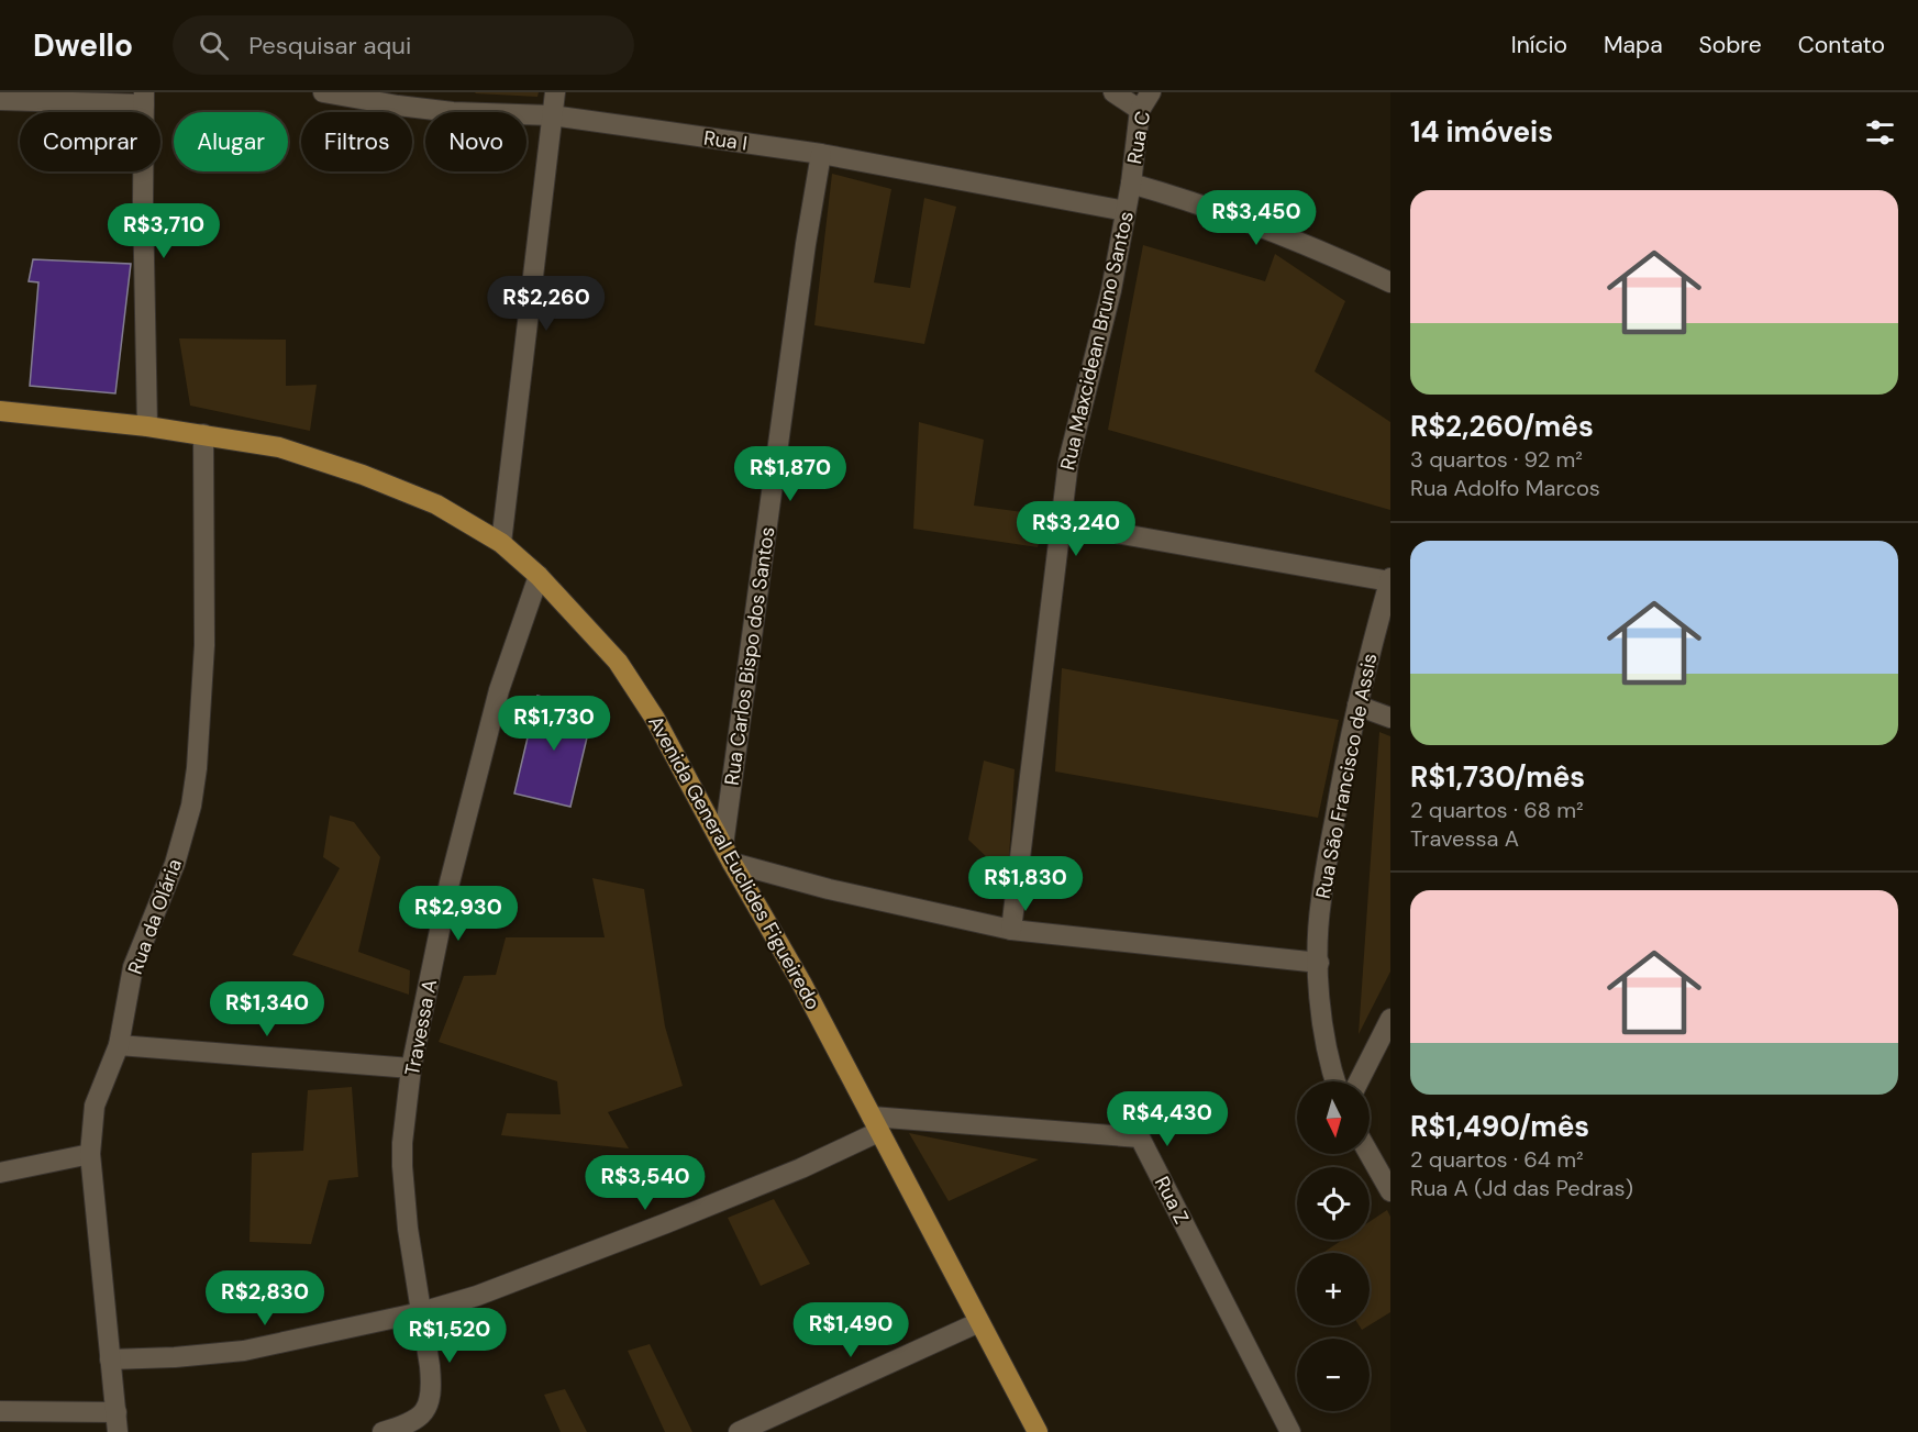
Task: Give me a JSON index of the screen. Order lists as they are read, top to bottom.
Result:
{
  "streets": {
    "main road": ["Avenida General Euclides Figueiredo"],
    "street": [
      "Rua C",
      "Rua I",
      "Rua Maxcidean Bruno Santos",
      "Rua Carlos Bispo dos Santos",
      "Rua São Francisco de Assis",
      "Rua da Olária",
      "Travessa A",
      "Rua Z"
    ]
  },
  "crossings": [
    ["Rua C", "Rua Maxcidean Bruno Santos"],
    ["Rua I", "Rua Maxcidean Bruno Santos"],
    ["Rua I", "Rua Carlos Bispo dos Santos"],
    ["Rua Carlos Bispo dos Santos", "Avenida General Euclides Figueiredo"],
    ["Avenida General Euclides Figueiredo", "Rua da Olária"],
    ["Avenida General Euclides Figueiredo", "Travessa A"],
    ["Avenida General Euclides Figueiredo", "Rua Z"]
  ],
  "north": "bottom",
  "page": {
    "header": "Dwello",
    "search": "Pesquisar aqui",
    "nav": [
      "Início",
      "Mapa",
      "Sobre",
      "Contato"
    ],
    "heading": "14 imóveis",
    "chip": [
      "Comprar",
      "Alugar",
      "Filtros",
      "Novo"
    ],
    "list": [
      {
        "name": "R$2,260/mês",
        "note": "3 quartos · 92 m² · Rua Adolfo Marcos"
      },
      {
        "name": "R$1,730/mês",
        "note": "2 quartos · 68 m² · Travessa A"
      },
      {
        "name": "R$1,490/mês",
        "note": "2 quartos · 64 m² · Rua A (Jd das Pedras)"
      }
    ],
    "price": [
      "R$3,450",
      "R$3,710",
      "R$2,260",
      "R$1,870",
      "R$3,240",
      "R$1,730",
      "R$1,830",
      "R$2,930",
      "R$1,340",
      "R$4,430",
      "R$3,540",
      "R$2,830",
      "R$1,490",
      "R$1,520"
    ],
    "map_buttons": ["+", "−"]
  }
}
